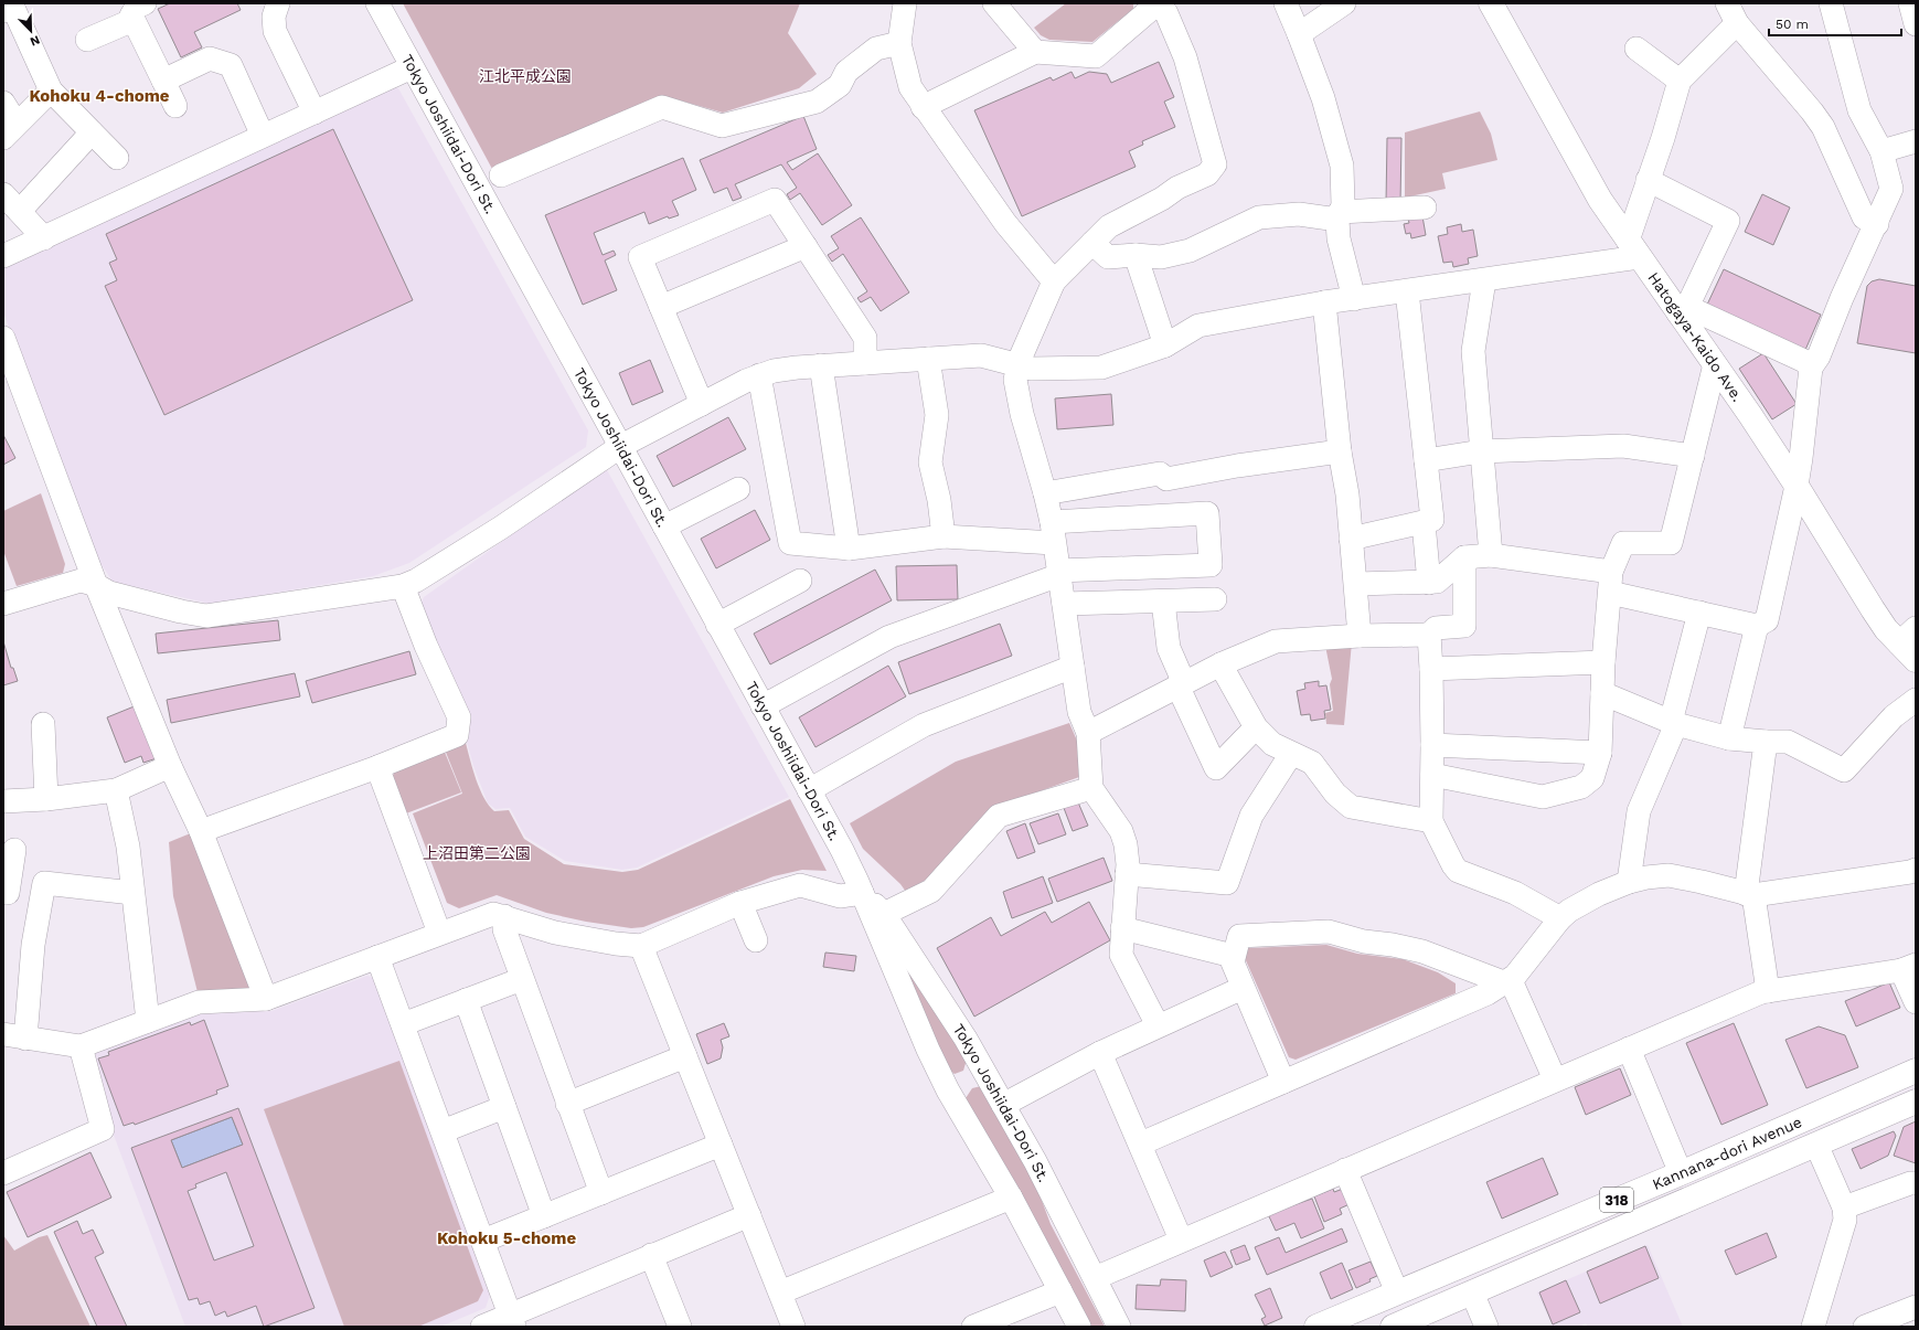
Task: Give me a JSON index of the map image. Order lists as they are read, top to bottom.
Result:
{
  "streets": {
    "main road": ["Hatogaya-Kaido Ave.", "Kannana-dori Avenue", "318"],
    "street": ["Tokyo Joshiidai-Dori St."]
  },
  "districts": ["Kohoku 4-chome", "Kohoku 5-chome"],
  "parks": ["江北平成公園", "上沼田第二公園"],
  "scale_bar": "50 m",
  "north": "bottom right"
}
